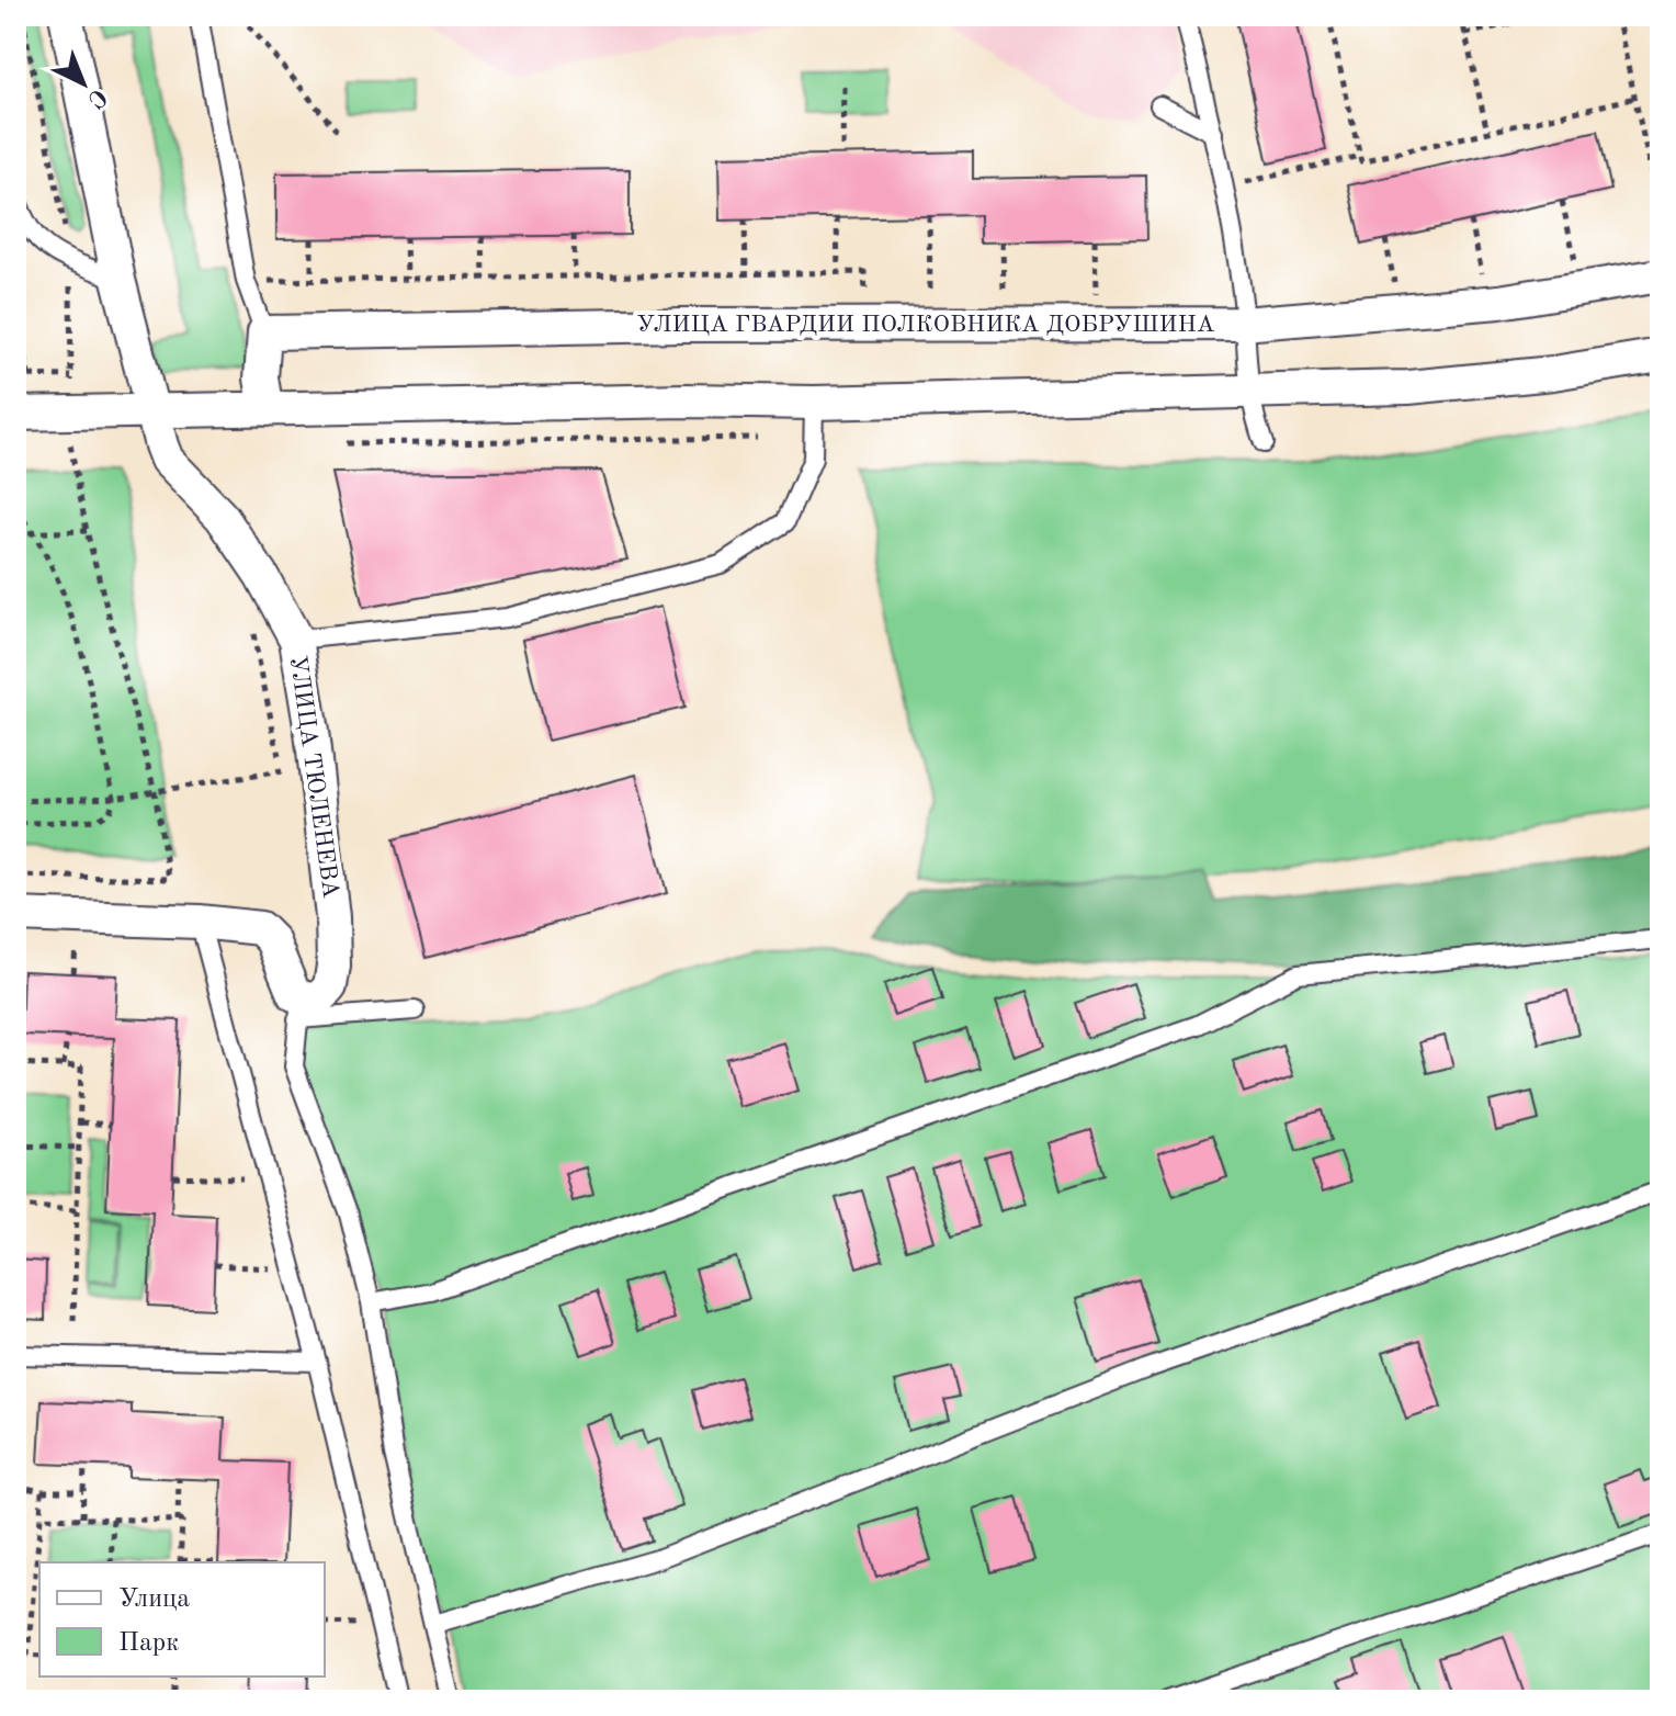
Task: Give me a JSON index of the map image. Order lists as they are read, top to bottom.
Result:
{
  "streets": {
    "street": ["УЛИЦА ГВАРДИИ ПОЛКОВНИКА ДОБРУШИНА", "УЛИЦА ТЮЛЕНЕВА"]
  },
  "legend": ["Улица", "Парк"],
  "north": "bottom right"
}
